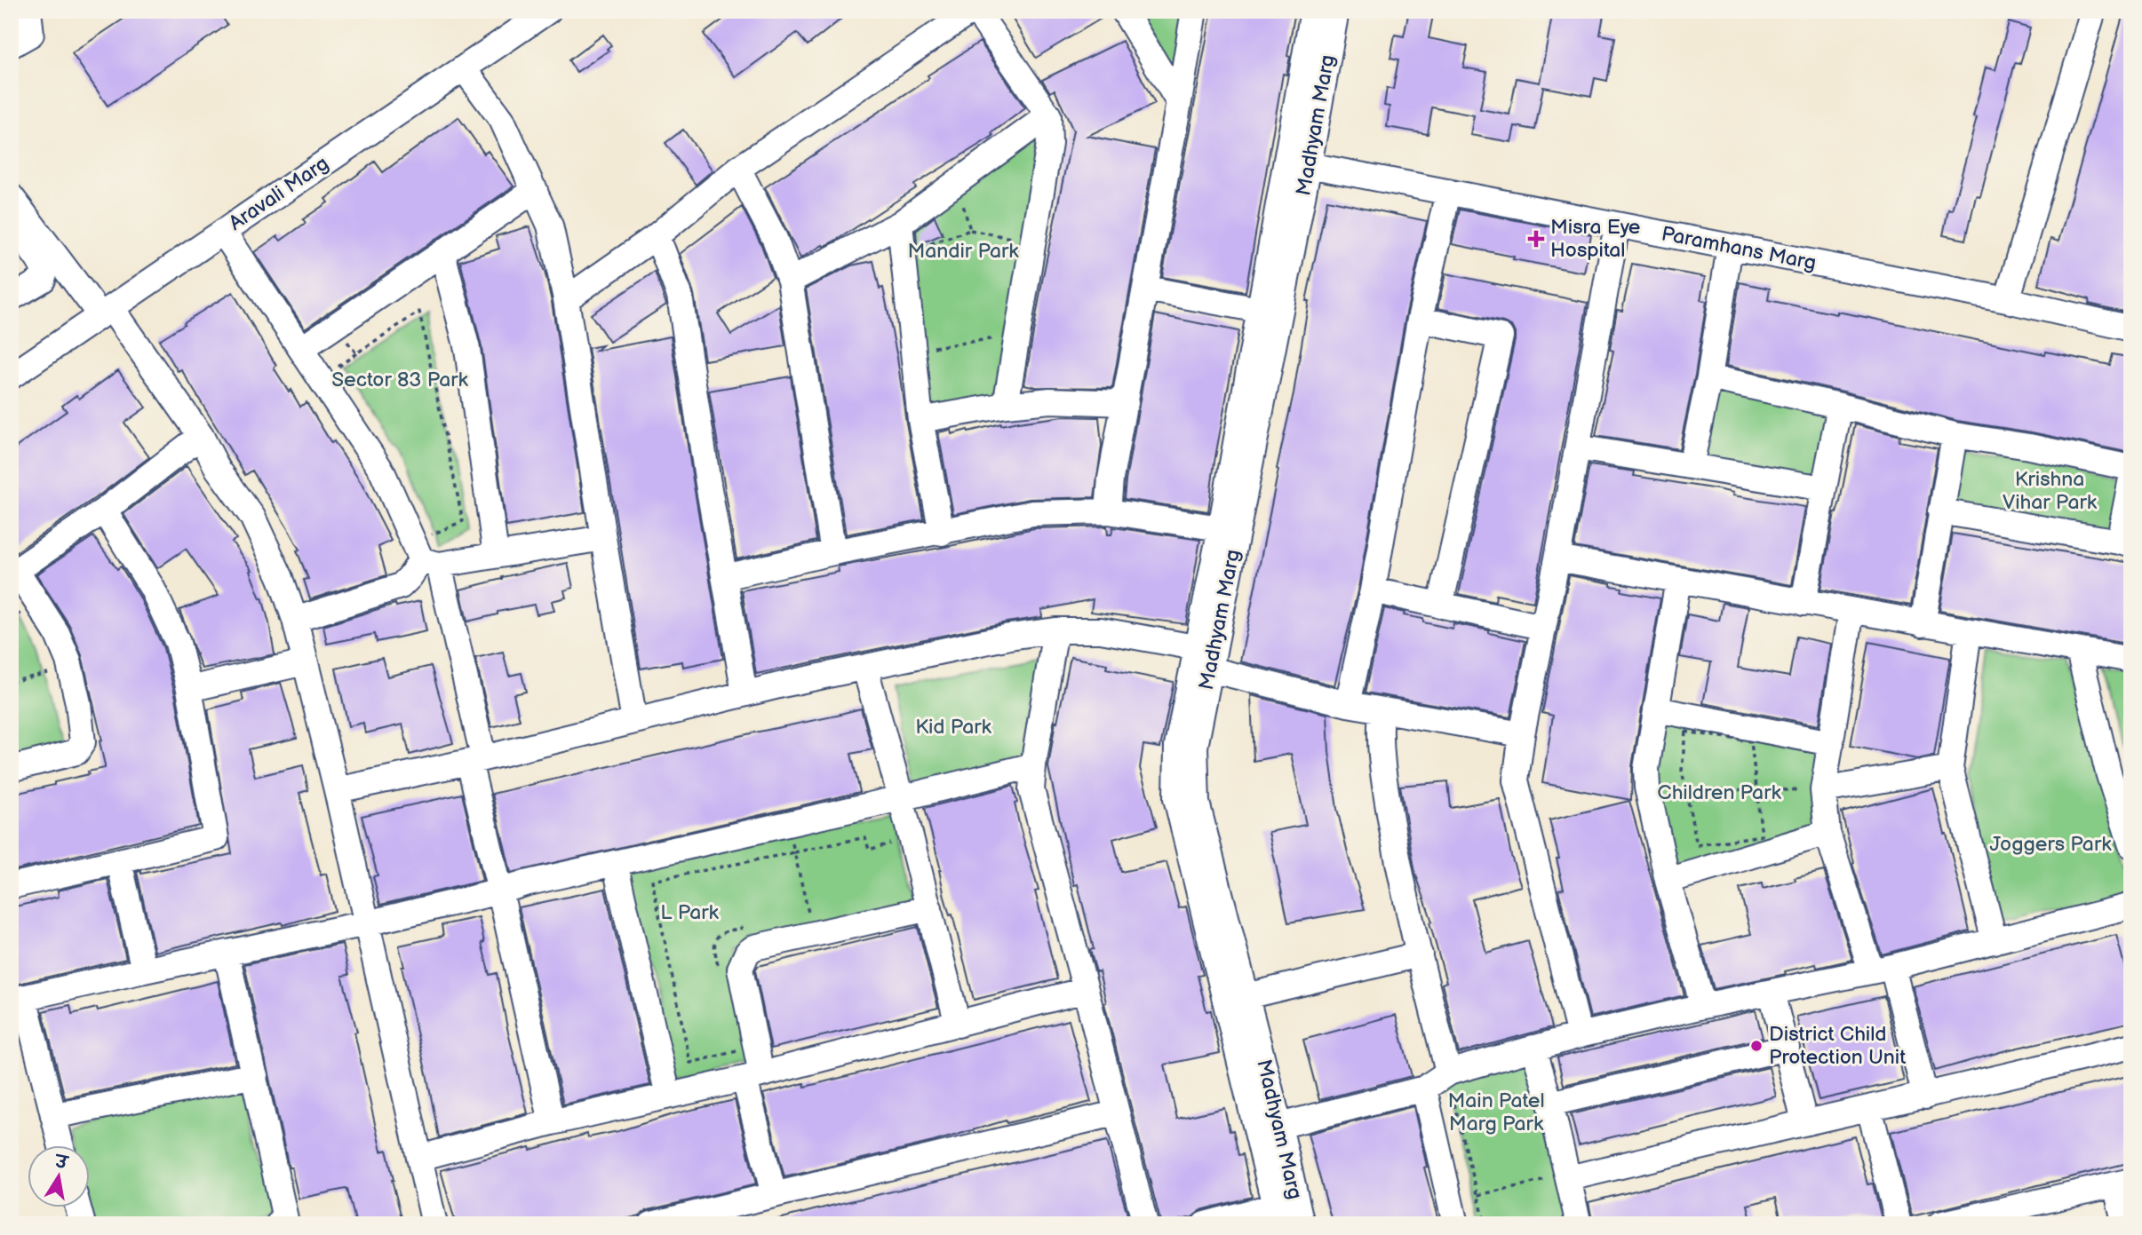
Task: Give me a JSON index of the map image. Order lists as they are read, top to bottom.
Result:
{
  "streets": {
    "street": ["Madhyam Marg", "Aravali Marg", "Paramhans Marg"]
  },
  "crossings": [
    ["Madhyam Marg", "Paramhans Marg"]
  ],
  "parks": [
    "Mandir Park",
    "Sector 83 Park",
    "Krishna Vihar Park",
    "Kid Park",
    "Children Park",
    "Joggers Park",
    "L Park",
    "Main Patel Marg Park"
  ],
  "places": {
    "health": ["Misra Eye Hospital"],
    "other": ["District Child Protection Unit"]
  },
  "north": "top"
}
